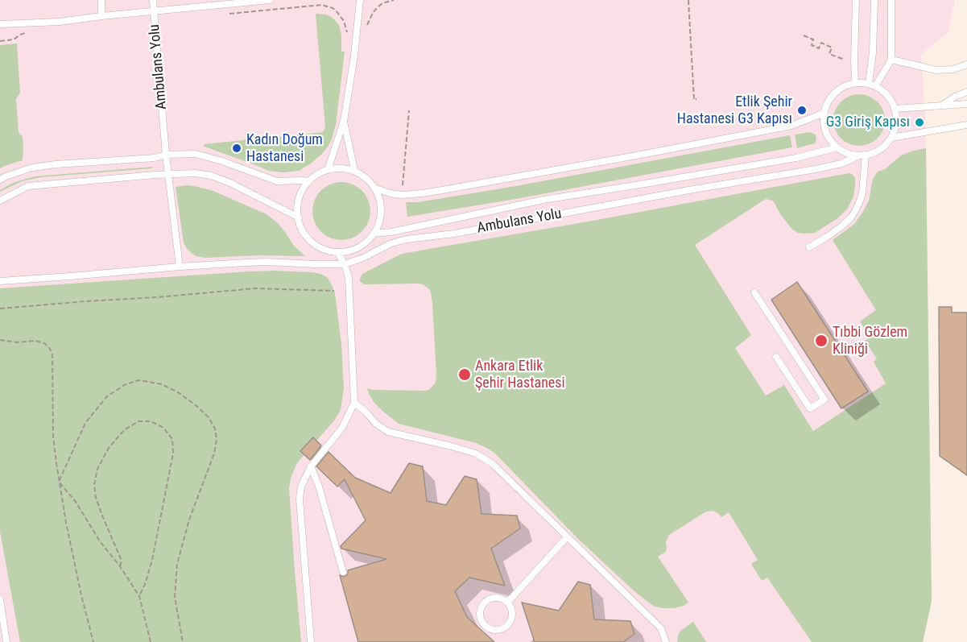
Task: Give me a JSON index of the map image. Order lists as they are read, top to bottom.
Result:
{
  "streets": {
    "lane": ["Ambulans Yolu"]
  },
  "places": [
    "Etlik Şehir Hastanesi G3 Kapısı",
    "G3 Giriş Kapısı",
    "Kadın Doğum Hastanesi",
    "Tıbbi Gözlem Kliniği",
    "Ankara Etlik Şehir Hastanesi"
  ]
}
